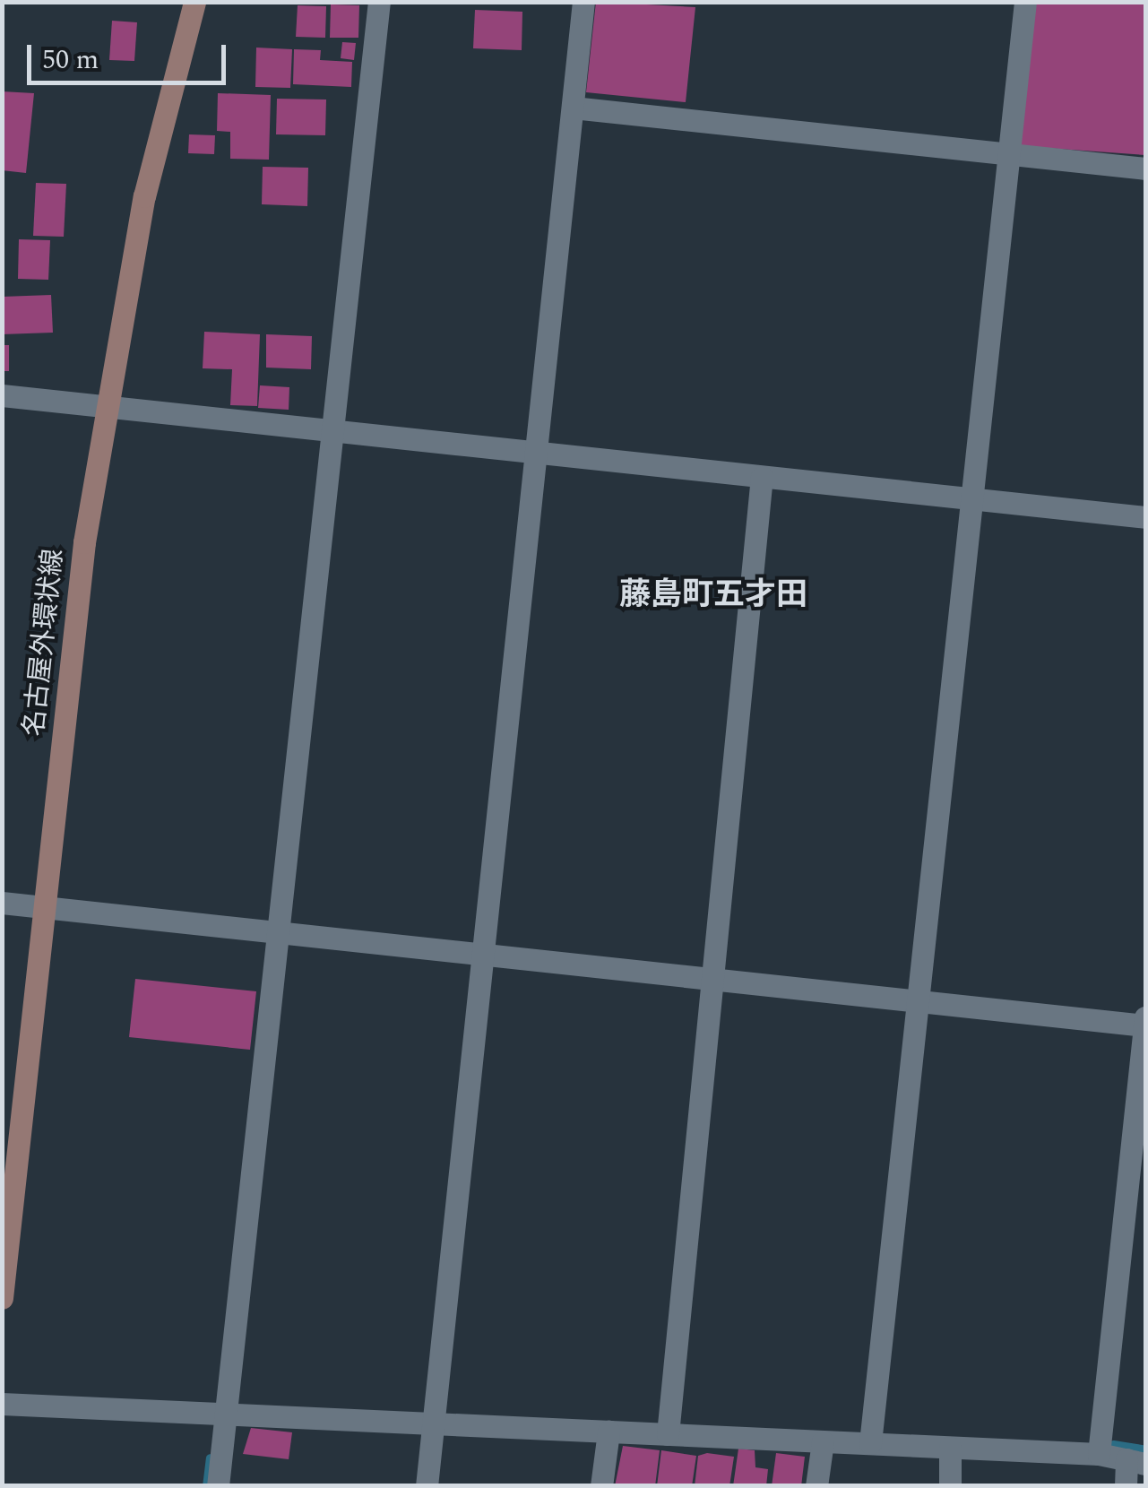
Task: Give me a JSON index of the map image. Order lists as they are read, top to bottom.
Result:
{
  "streets": {
    "main road": ["名古屋外環状線"]
  },
  "districts": ["藤島町五才田"],
  "scale_bar": "50 m"
}
